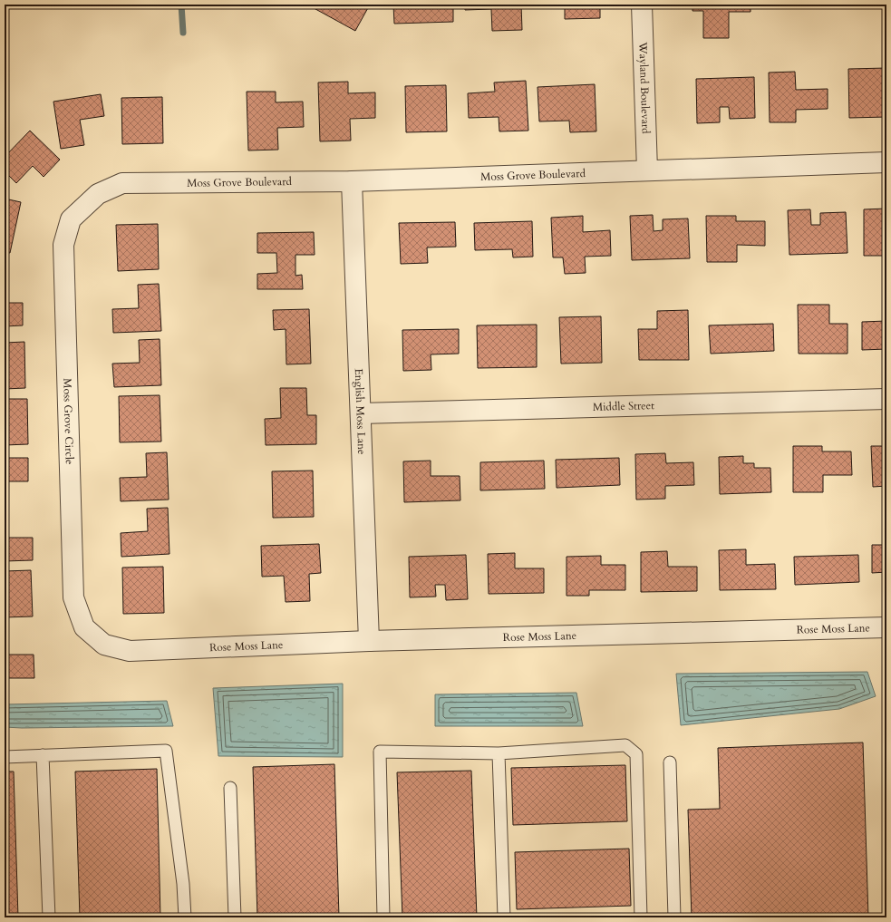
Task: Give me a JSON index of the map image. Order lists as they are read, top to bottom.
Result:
{
  "streets": {
    "street": [
      "Wayland Boulevard",
      "Moss Grove Boulevard",
      "Middle Street",
      "English Moss Lane",
      "Moss Grove Circle",
      "Rose Moss Lane"
    ]
  },
  "crossings": [
    ["Wayland Boulevard", "Moss Grove Boulevard"],
    ["Moss Grove Boulevard", "English Moss Lane"],
    ["Moss Grove Boulevard", "Moss Grove Circle"],
    ["Middle Street", "English Moss Lane"],
    ["English Moss Lane", "Rose Moss Lane"],
    ["Moss Grove Circle", "Rose Moss Lane"]
  ]
}
